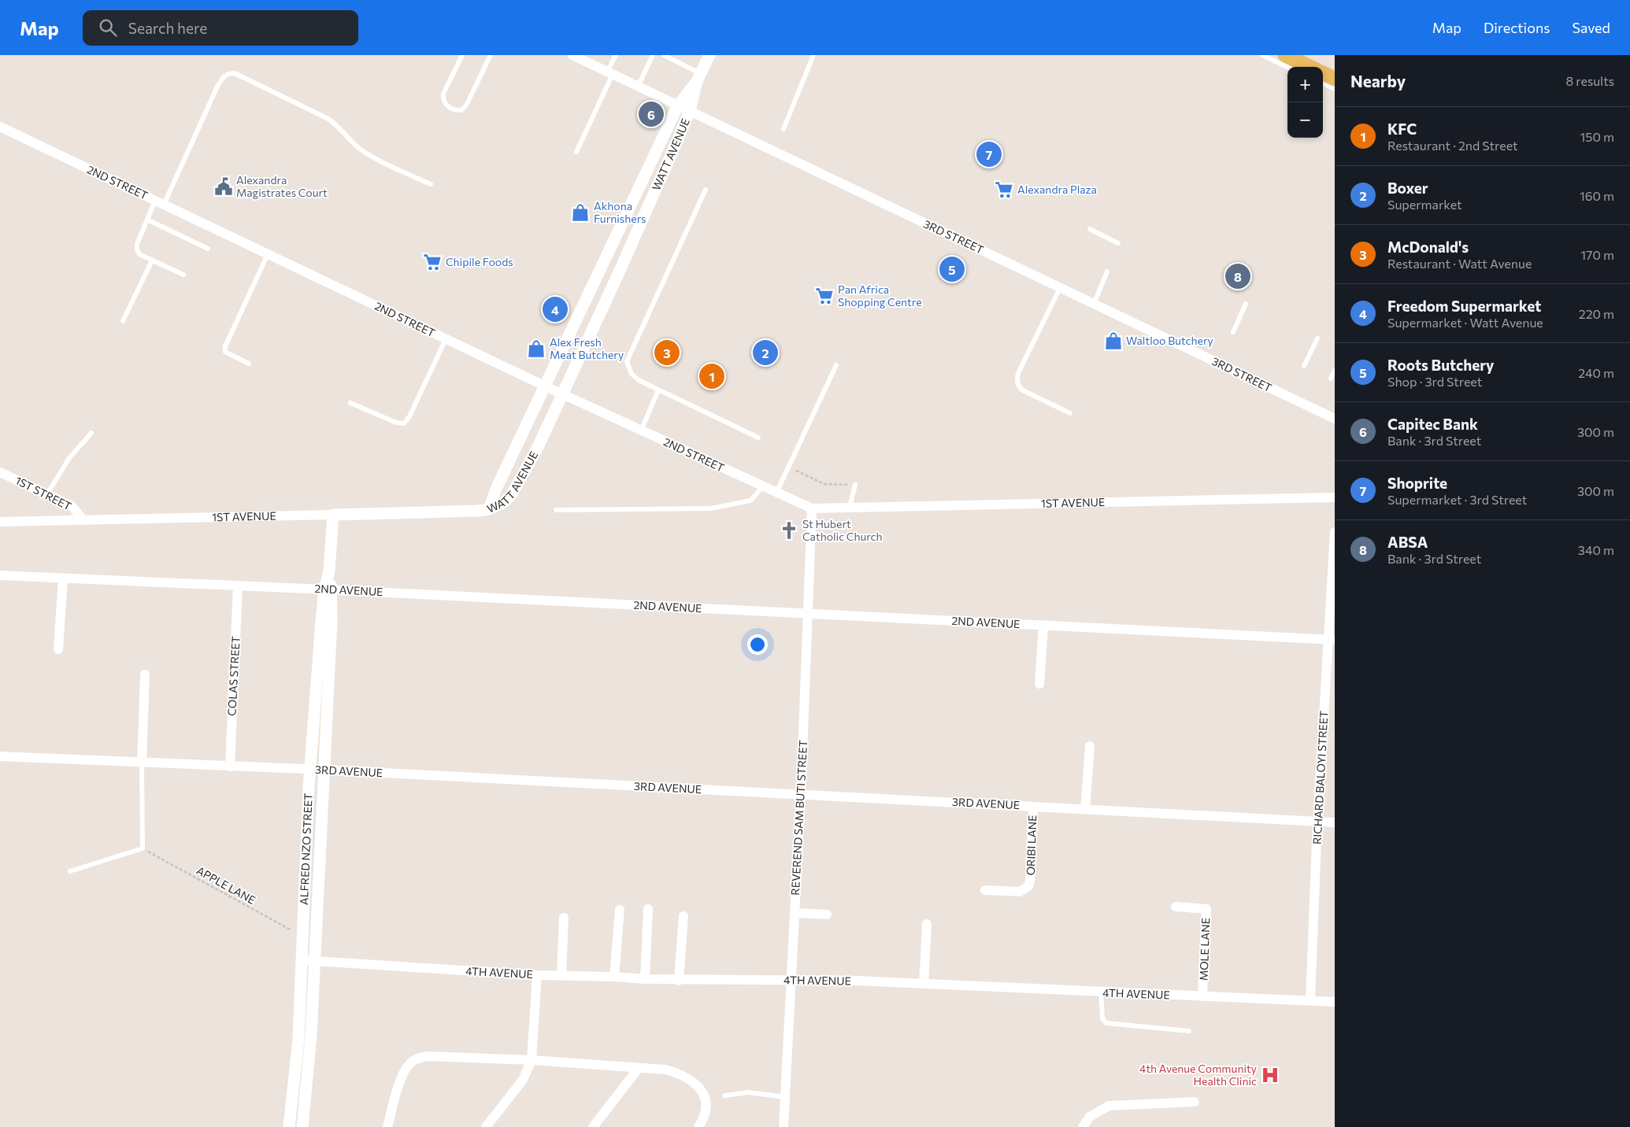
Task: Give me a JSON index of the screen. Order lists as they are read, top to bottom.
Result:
{
  "streets": {
    "street": [
      "WATT AVENUE",
      "2ND STREET",
      "3RD STREET",
      "1ST STREET",
      "1ST AVENUE",
      "2ND AVENUE",
      "COLAS STREET",
      "3RD AVENUE",
      "RICHARD BALOYI STREET",
      "REVEREND SAM BUTI STREET",
      "ORIBI LANE",
      "ALFRED NZO STREET",
      "MOLE LANE",
      "4TH AVENUE"
    ],
    "path": ["APPLE LANE"]
  },
  "crossings": [
    ["WATT AVENUE", "2ND STREET"],
    ["WATT AVENUE", "3RD STREET"],
    ["WATT AVENUE", "1ST AVENUE"],
    ["2ND STREET", "1ST AVENUE"],
    ["2ND STREET", "REVEREND SAM BUTI STREET"],
    ["1ST STREET", "1ST AVENUE"],
    ["1ST AVENUE", "REVEREND SAM BUTI STREET"],
    ["1ST AVENUE", "ALFRED NZO STREET"],
    ["2ND AVENUE", "COLAS STREET"],
    ["2ND AVENUE", "RICHARD BALOYI STREET"],
    ["2ND AVENUE", "REVEREND SAM BUTI STREET"],
    ["2ND AVENUE", "ALFRED NZO STREET"],
    ["COLAS STREET", "3RD AVENUE"],
    ["3RD AVENUE", "RICHARD BALOYI STREET"],
    ["3RD AVENUE", "REVEREND SAM BUTI STREET"],
    ["3RD AVENUE", "ORIBI LANE"],
    ["3RD AVENUE", "ALFRED NZO STREET"],
    ["RICHARD BALOYI STREET", "4TH AVENUE"],
    ["REVEREND SAM BUTI STREET", "4TH AVENUE"],
    ["ALFRED NZO STREET", "APPLE LANE"],
    ["ALFRED NZO STREET", "4TH AVENUE"],
    ["MOLE LANE", "4TH AVENUE"]
  ],
  "places": {
    "public building": ["Alexandra Magistrates Court"],
    "supermarket": ["Alexandra Plaza", "Chipile Foods", "Pan Africa Shopping Centre"],
    "shop": ["Akhona Furnishers", "Waltloo Butchery", "Alex Fresh Meat Butchery"],
    "church": ["St Hubert Catholic Church"],
    "hospital": ["4th Avenue Community Health Clinic"]
  },
  "page": {
    "header": "Map",
    "search": "Search here",
    "nav": ["Map", "Directions", "Saved"],
    "heading": ["Nearby", "8 results"],
    "map_buttons": ["+", "−"],
    "pins": [
      "6",
      "7",
      "5",
      "8",
      "4",
      "2",
      "3",
      "1"
    ],
    "list": [
      {
        "mark": "1",
        "name": "KFC",
        "note": "Restaurant · 2nd Street",
        "value": "150 m"
      },
      {
        "mark": "2",
        "name": "Boxer",
        "note": "Supermarket",
        "value": "160 m"
      },
      {
        "mark": "3",
        "name": "McDonald's",
        "note": "Restaurant · Watt Avenue",
        "value": "170 m"
      },
      {
        "mark": "4",
        "name": "Freedom Supermarket",
        "note": "Supermarket · Watt Avenue",
        "value": "220 m"
      },
      {
        "mark": "5",
        "name": "Roots Butchery",
        "note": "Shop · 3rd Street",
        "value": "240 m"
      },
      {
        "mark": "6",
        "name": "Capitec Bank",
        "note": "Bank · 3rd Street",
        "value": "300 m"
      },
      {
        "mark": "7",
        "name": "Shoprite",
        "note": "Supermarket · 3rd Street",
        "value": "300 m"
      },
      {
        "mark": "8",
        "name": "ABSA",
        "note": "Bank · 3rd Street",
        "value": "340 m"
      }
    ]
  }
}
